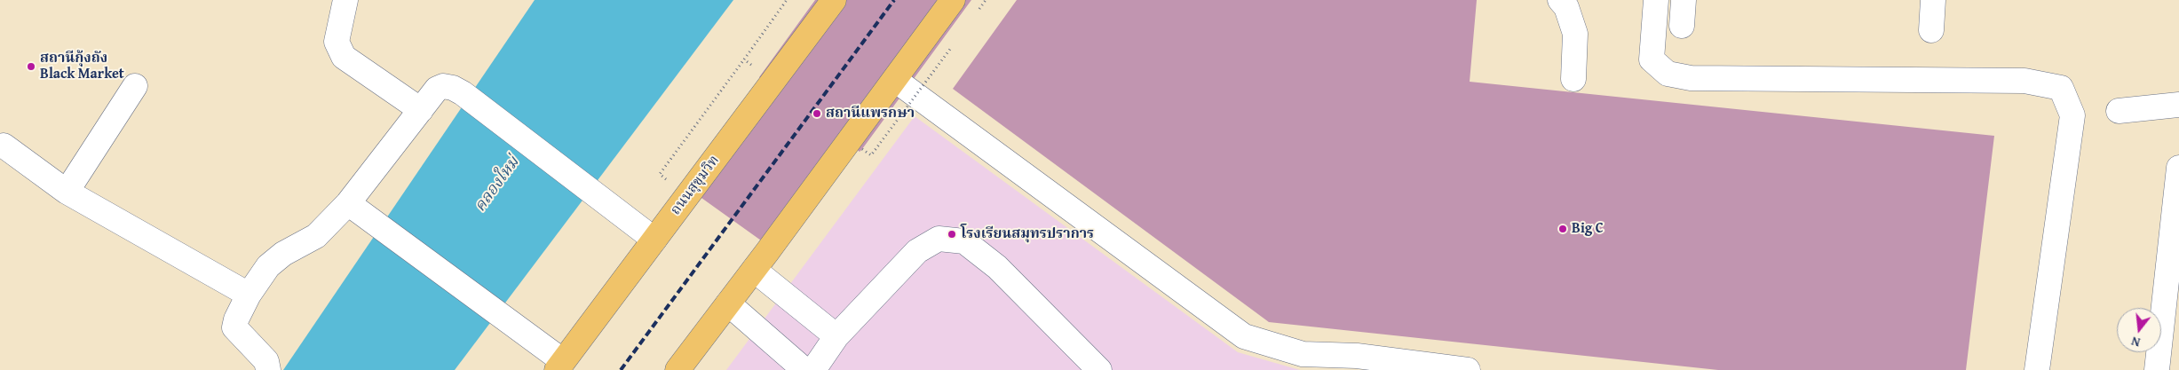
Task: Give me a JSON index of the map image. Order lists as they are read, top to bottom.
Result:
{
  "streets": {
    "highway": ["ถนนสุขุมวิท"]
  },
  "water": ["คลองใหม่"],
  "places": [
    "สถานีกุ้งถัง Black Market",
    "สถานีแพรกษา",
    "Big C",
    "โรงเรียนสมุทรปราการ"
  ],
  "north": "bottom"
}
